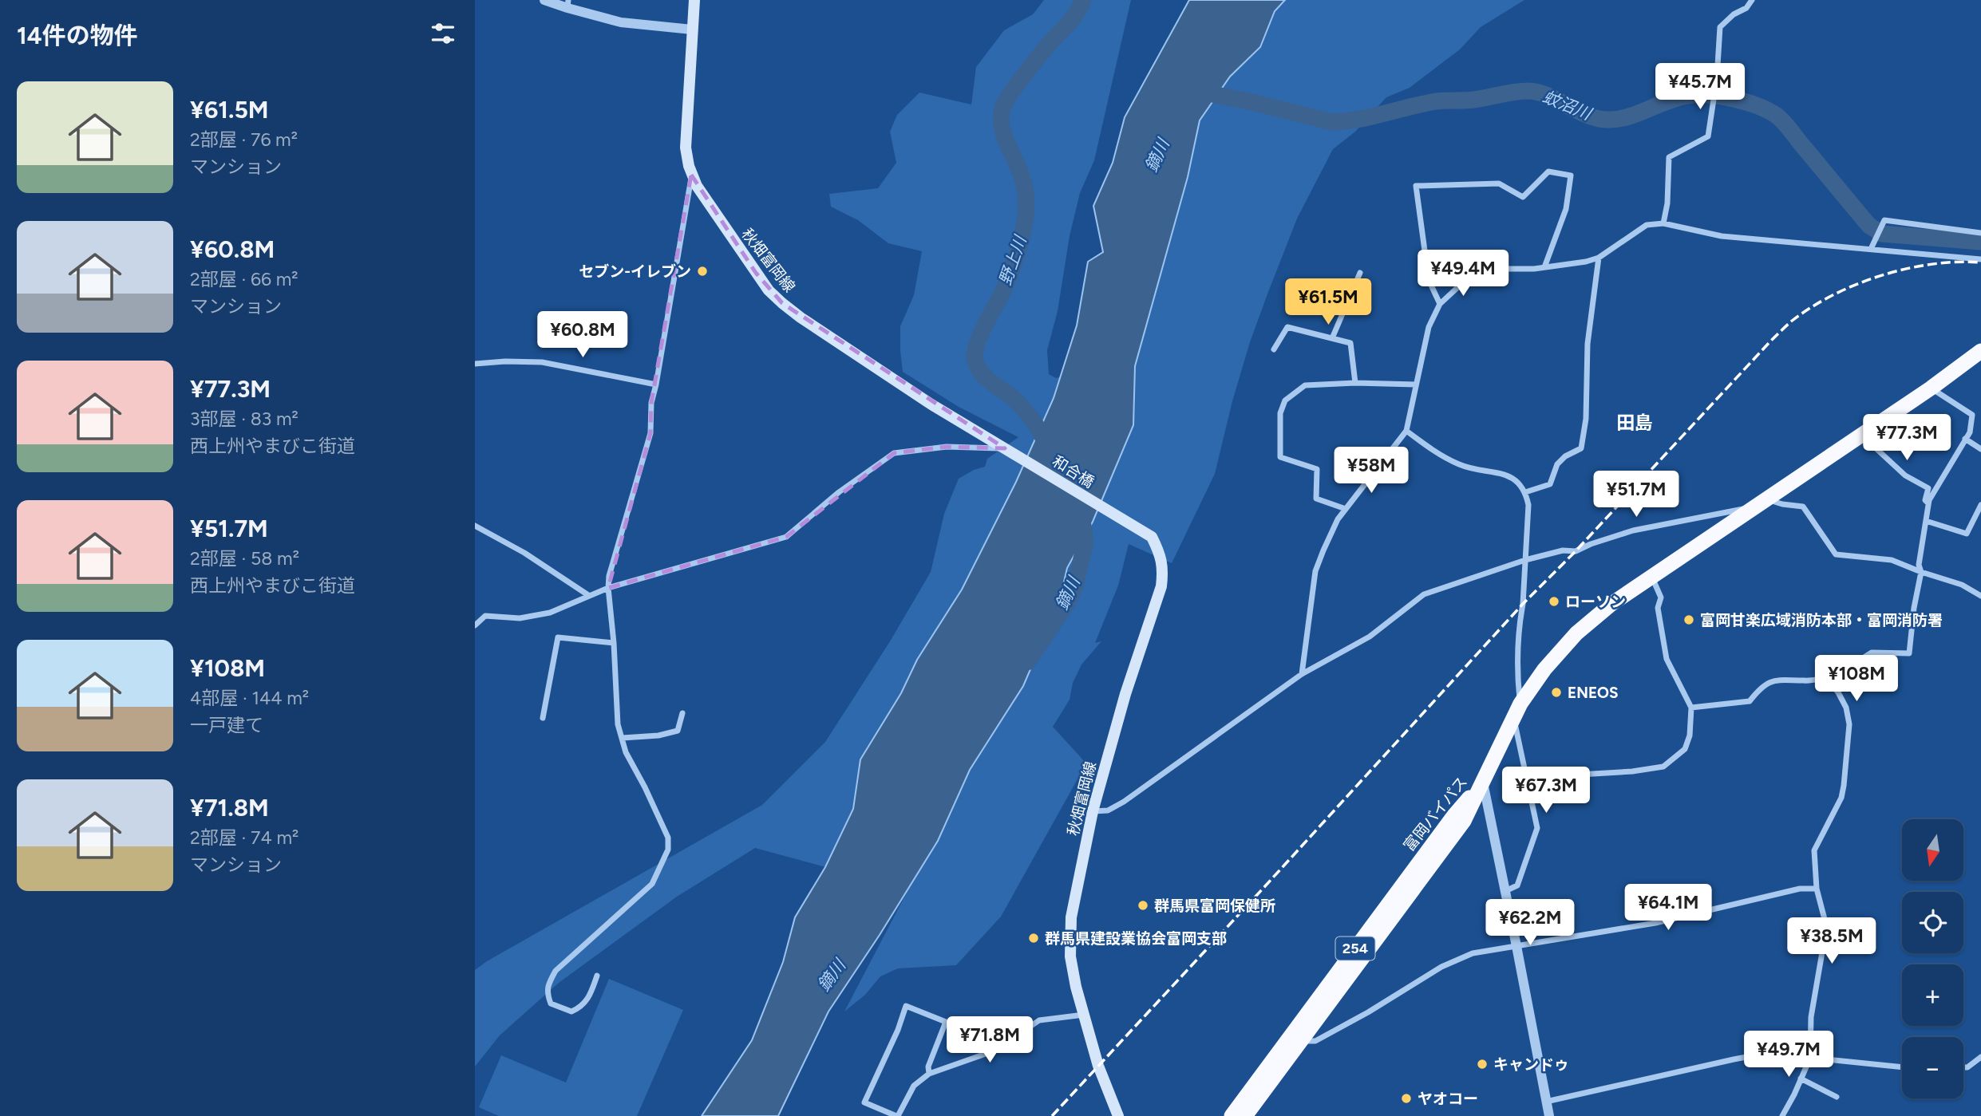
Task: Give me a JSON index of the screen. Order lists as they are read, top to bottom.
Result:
{
  "streets": {
    "highway": ["富岡バイパス", "254"],
    "main road": ["秋畑富岡線", "和合橋"]
  },
  "crossings": [
    ["秋畑富岡線", "和合橋"],
    ["富岡バイパス", "254"]
  ],
  "districts": ["田島"],
  "water": ["蚊沼川", "鏑川", "野上川"],
  "places": [
    "セブン-イレブン",
    "ローソン",
    "富岡甘楽広域消防本部・富岡消防署",
    "ENEOS",
    "群馬県富岡保健所",
    "群馬県建設業協会富岡支部",
    "キャンドゥ",
    "ヤオコー"
  ],
  "north": "bottom",
  "page": {
    "heading": "14件の物件",
    "price": [
      "¥45.7M",
      "¥49.4M",
      "¥61.5M",
      "¥60.8M",
      "¥77.3M",
      "¥58M",
      "¥51.7M",
      "¥108M",
      "¥67.3M",
      "¥64.1M",
      "¥62.2M",
      "¥38.5M",
      "¥71.8M",
      "¥49.7M"
    ],
    "list": [
      {
        "name": "¥61.5M",
        "note": "2部屋 · 76 m² · マンション"
      },
      {
        "name": "¥60.8M",
        "note": "2部屋 · 66 m² · マンション"
      },
      {
        "name": "¥77.3M",
        "note": "3部屋 · 83 m² · 西上州やまびこ街道"
      },
      {
        "name": "¥51.7M",
        "note": "2部屋 · 58 m² · 西上州やまびこ街道"
      },
      {
        "name": "¥108M",
        "note": "4部屋 · 144 m² · 一戸建て"
      },
      {
        "name": "¥71.8M",
        "note": "2部屋 · 74 m² · マンション"
      }
    ],
    "map_buttons": ["+", "−"]
  }
}
